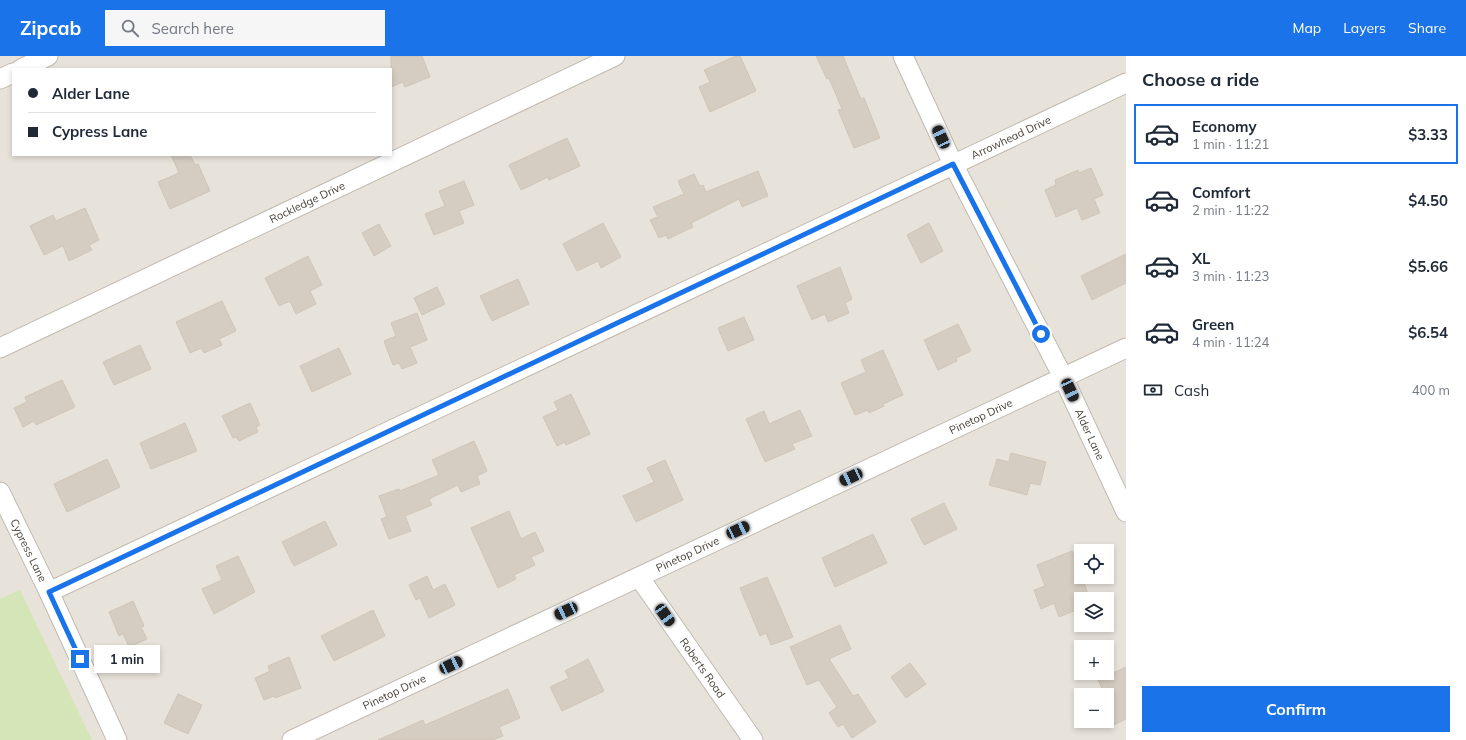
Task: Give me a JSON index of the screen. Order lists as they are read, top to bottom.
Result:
{
  "streets": {
    "street": [
      "Arrowhead Drive",
      "Rockledge Drive",
      "Pinetop Drive",
      "Alder Lane",
      "Cypress Lane",
      "Roberts Road"
    ]
  },
  "crossings": [
    ["Arrowhead Drive", "Alder Lane"],
    ["Arrowhead Drive", "Cypress Lane"],
    ["Pinetop Drive", "Alder Lane"],
    ["Pinetop Drive", "Roberts Road"]
  ],
  "page": {
    "header": "Zipcab",
    "search": "Search here",
    "nav": ["Map", "Layers", "Share"],
    "heading": "Choose a ride",
    "banner": ["Alder Lane", "Cypress Lane"],
    "list": [
      {
        "name": "Economy",
        "note": "1 min · 11:21",
        "value": "$3.33"
      },
      {
        "name": "Comfort",
        "note": "2 min · 11:22",
        "value": "$4.50"
      },
      {
        "name": "XL",
        "note": "3 min · 11:23",
        "value": "$5.66"
      },
      {
        "name": "Green",
        "note": "4 min · 11:24",
        "value": "$6.54"
      }
    ],
    "pay": ["Cash", "400 m"],
    "map_buttons": ["+", "−"],
    "bubble": "1 min",
    "buttons": "Confirm"
  }
}
